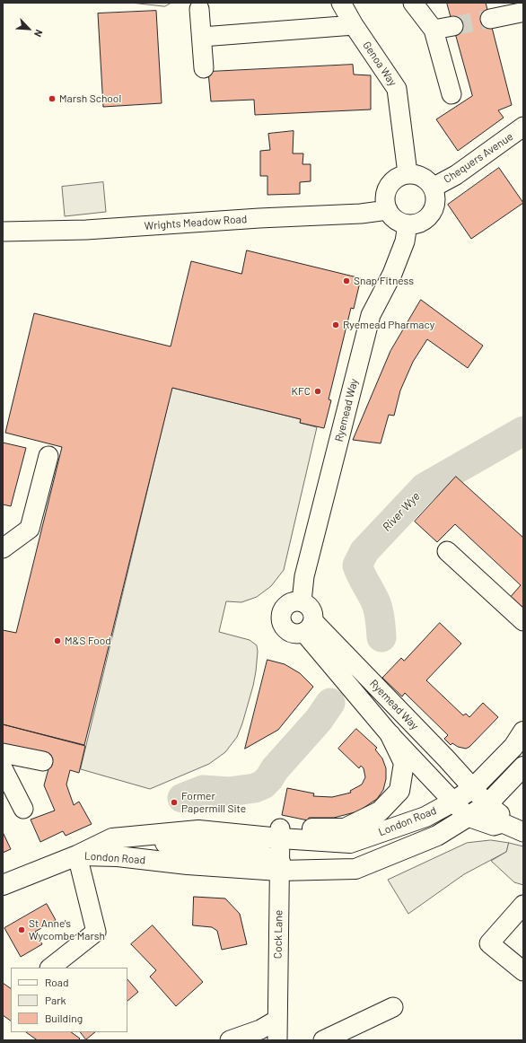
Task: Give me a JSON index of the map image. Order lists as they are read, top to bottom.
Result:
{
  "streets": {
    "main road": ["London Road"],
    "street": [
      "Genoa Way",
      "Chequers Avenue",
      "Wrights Meadow Road",
      "Ryemead Way",
      "Cock Lane"
    ]
  },
  "crossings": [
    ["Genoa Way", "Chequers Avenue"],
    ["Genoa Way", "Wrights Meadow Road"],
    ["Genoa Way", "Ryemead Way"],
    ["Chequers Avenue", "Wrights Meadow Road"],
    ["Chequers Avenue", "Ryemead Way"],
    ["Wrights Meadow Road", "Ryemead Way"],
    ["Ryemead Way", "London Road"],
    ["London Road", "Cock Lane"]
  ],
  "water": ["River Wye"],
  "places": [
    "Marsh School",
    "Snap Fitness",
    "Ryemead Pharmacy",
    "KFC",
    "M&S Food",
    "Former Papermill Site",
    "St Anne's Wycombe Marsh"
  ],
  "legend": ["Road", "Park", "Building"],
  "north": "bottom right"
}
